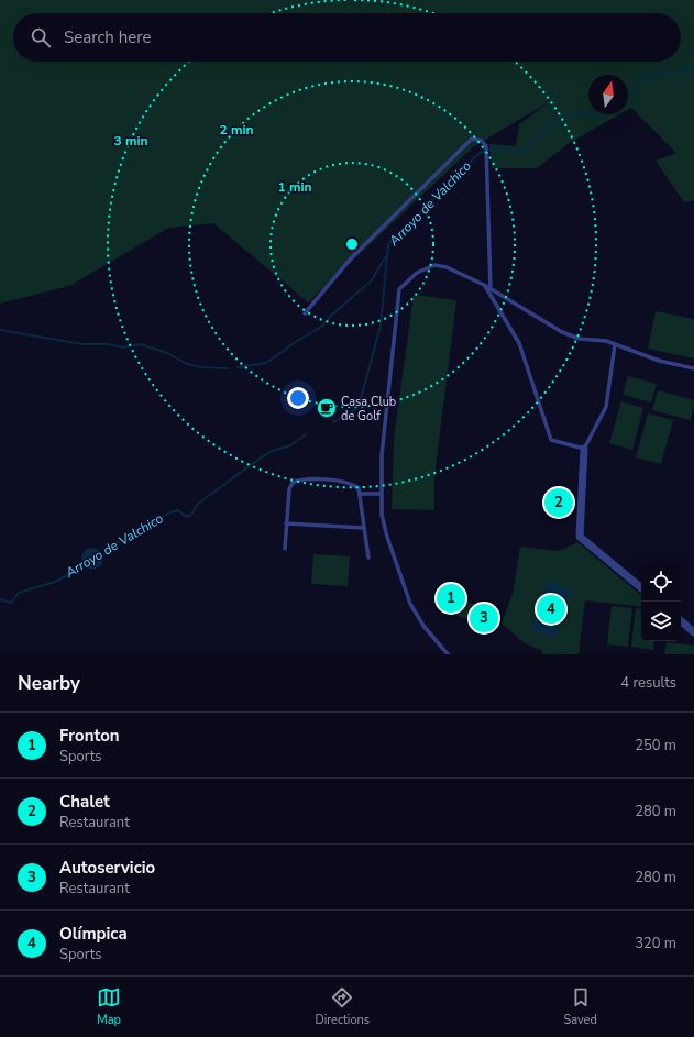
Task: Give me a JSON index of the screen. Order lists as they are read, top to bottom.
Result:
{
  "water": ["Arroyo de Valchico"],
  "places": {
    "cafe": ["Casa Club de Golf"]
  },
  "north": "top",
  "page": {
    "search": "Search here",
    "pins": [
      "2",
      "1",
      "4",
      "3"
    ],
    "heading": ["Nearby", "4 results"],
    "list": [
      {
        "mark": "1",
        "name": "Fronton",
        "note": "Sports",
        "value": "250 m"
      },
      {
        "mark": "2",
        "name": "Chalet",
        "note": "Restaurant",
        "value": "280 m"
      },
      {
        "mark": "3",
        "name": "Autoservicio",
        "note": "Restaurant",
        "value": "280 m"
      },
      {
        "mark": "4",
        "name": "Olímpica",
        "note": "Sports",
        "value": "320 m"
      }
    ],
    "nav": ["Map", "Directions", "Saved"]
  },
  "rings": ["2 min", "3 min", "1 min"]
}
